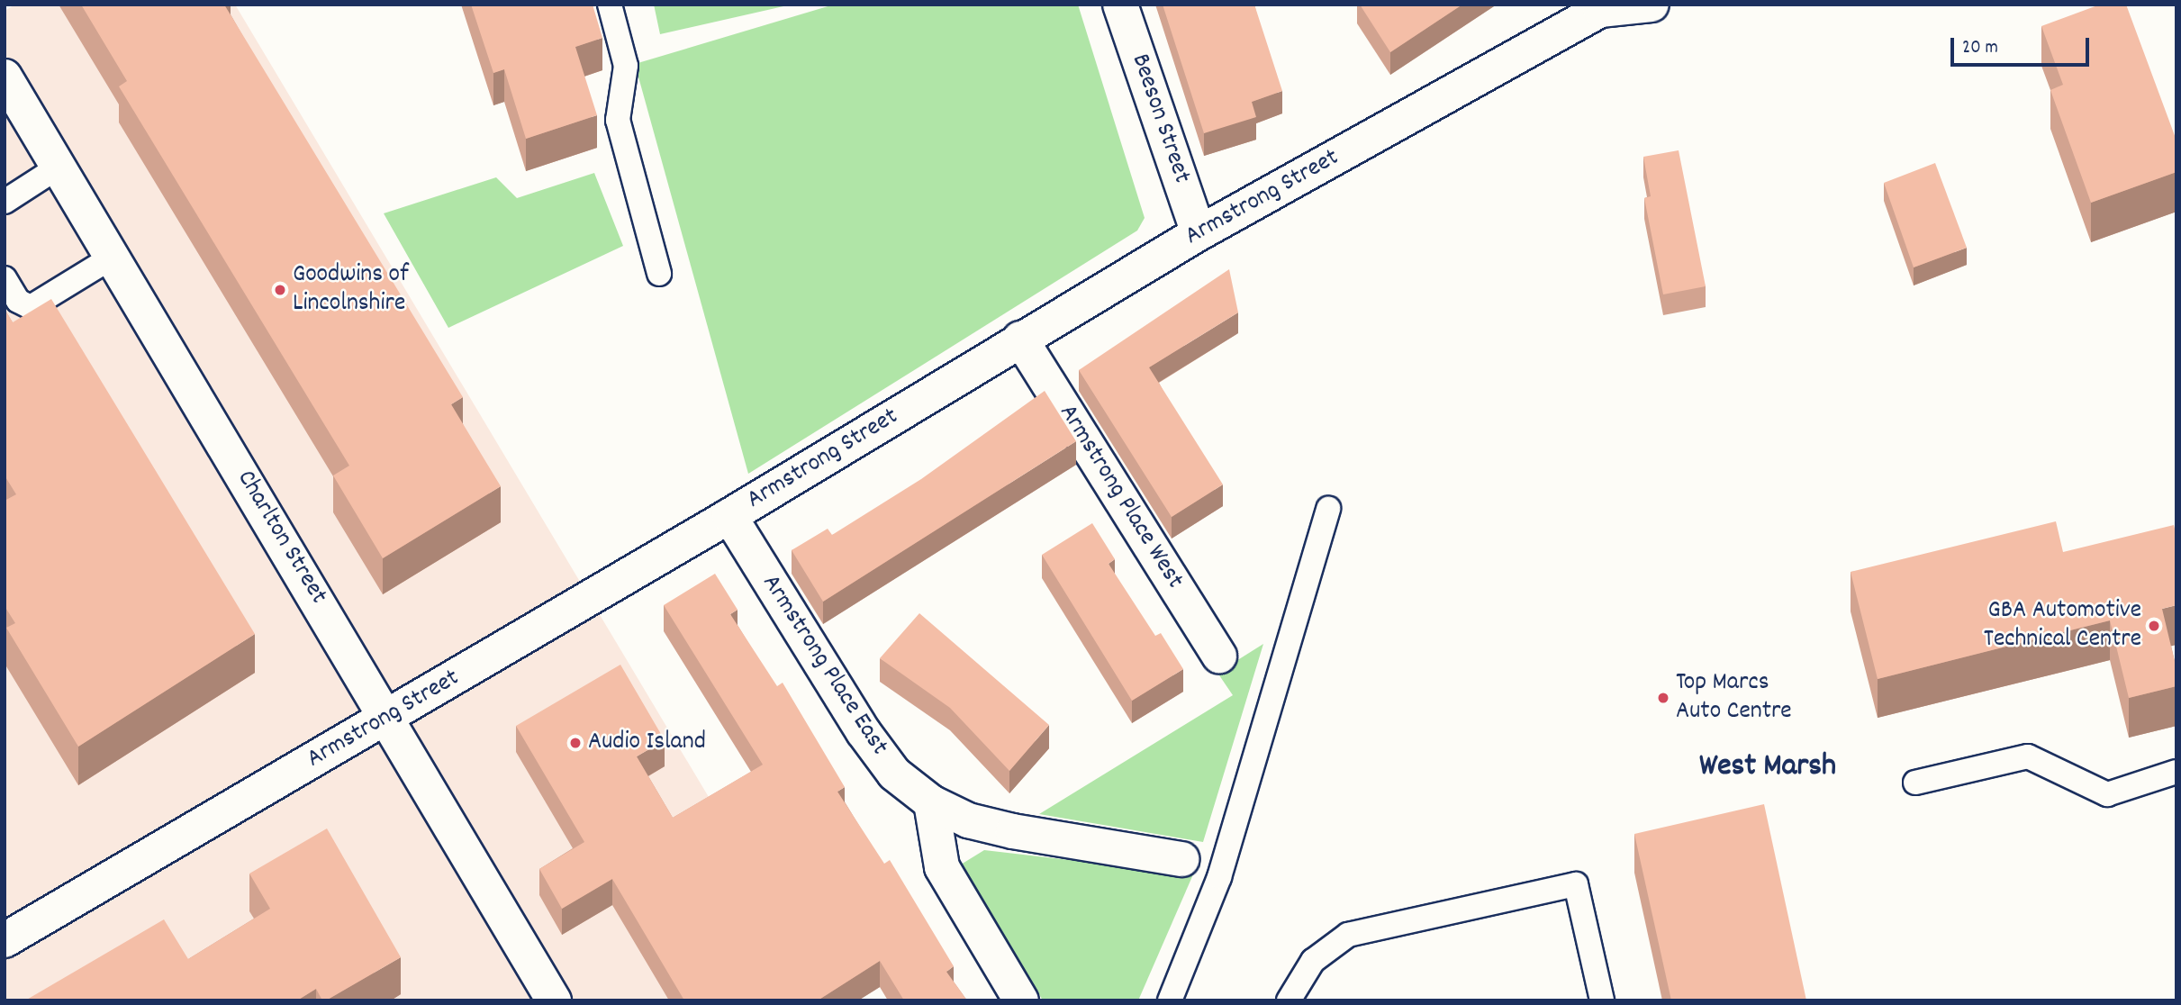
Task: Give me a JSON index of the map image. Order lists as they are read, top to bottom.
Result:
{
  "streets": {
    "street": [
      "Beeson Street",
      "Armstrong Street",
      "Armstrong Place West",
      "Charlton Street",
      "Armstrong Place East"
    ]
  },
  "crossings": [
    ["Beeson Street", "Armstrong Street"],
    ["Armstrong Street", "Armstrong Place West"],
    ["Armstrong Street", "Charlton Street"],
    ["Armstrong Street", "Armstrong Place East"]
  ],
  "districts": ["West Marsh"],
  "places": [
    "Goodwins of Lincolnshire",
    "GBA Automotive Technical Centre",
    "Top Marcs Auto Centre",
    "Audio Island"
  ],
  "scale_bar": "20 m"
}
